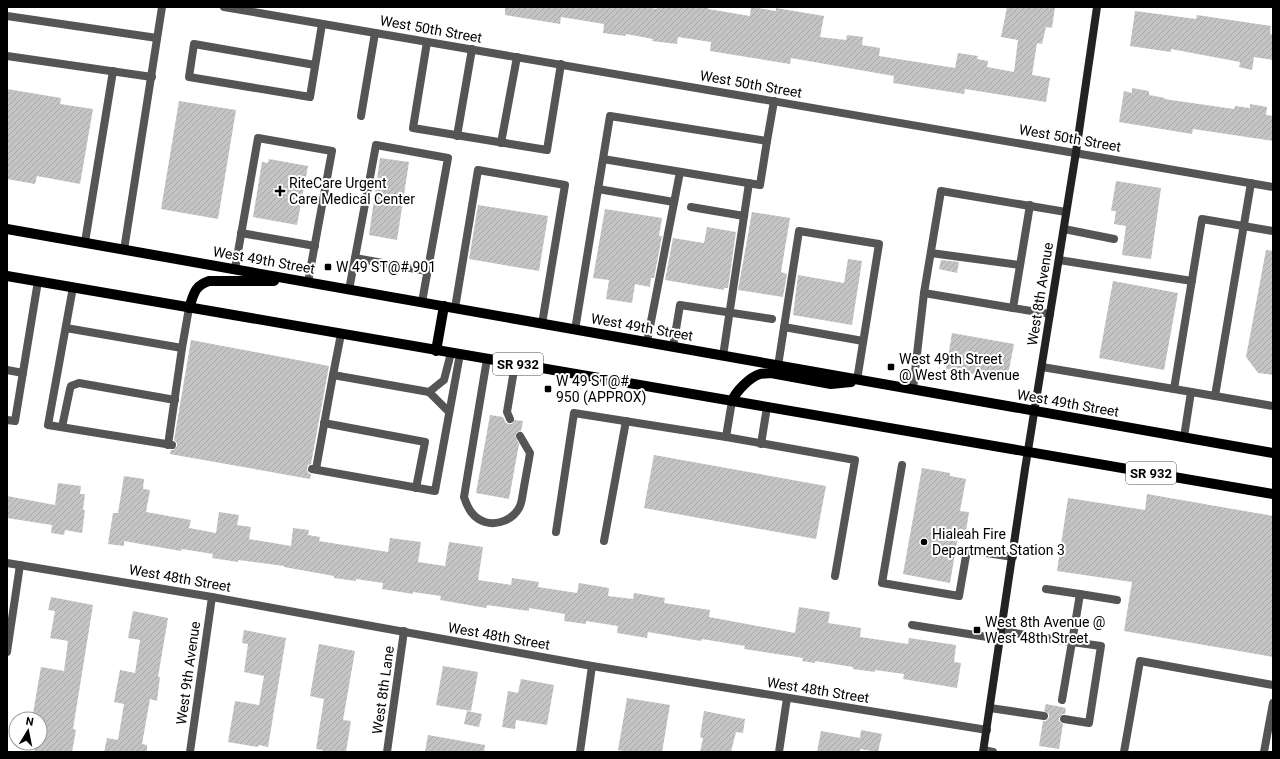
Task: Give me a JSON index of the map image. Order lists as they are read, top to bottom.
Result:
{
  "streets": {
    "main road": ["West 49th Street", "SR 932"],
    "street": [
      "West 50th Street",
      "West 8th Avenue",
      "West 48th Street",
      "West 9th Avenue",
      "West 8th Lane"
    ]
  },
  "crossings": [
    ["West 50th Street", "West 8th Avenue"],
    ["West 49th Street", "West 8th Avenue"],
    ["West 8th Avenue", "SR 932"],
    ["West 8th Avenue", "West 48th Street"],
    ["West 48th Street", "West 9th Avenue"],
    ["West 48th Street", "West 8th Lane"]
  ],
  "places": {
    "health": ["RiteCare Urgent Care Medical Center"],
    "transit": [
      "W 49 ST@# 901",
      "West 49th Street @ West 8th Avenue",
      "W 49 ST@# 950 (APPROX)",
      "West 8th Avenue @ West 48th Street"
    ],
    "other": ["Hialeah Fire Department Station 3"]
  },
  "north": "top"
}
